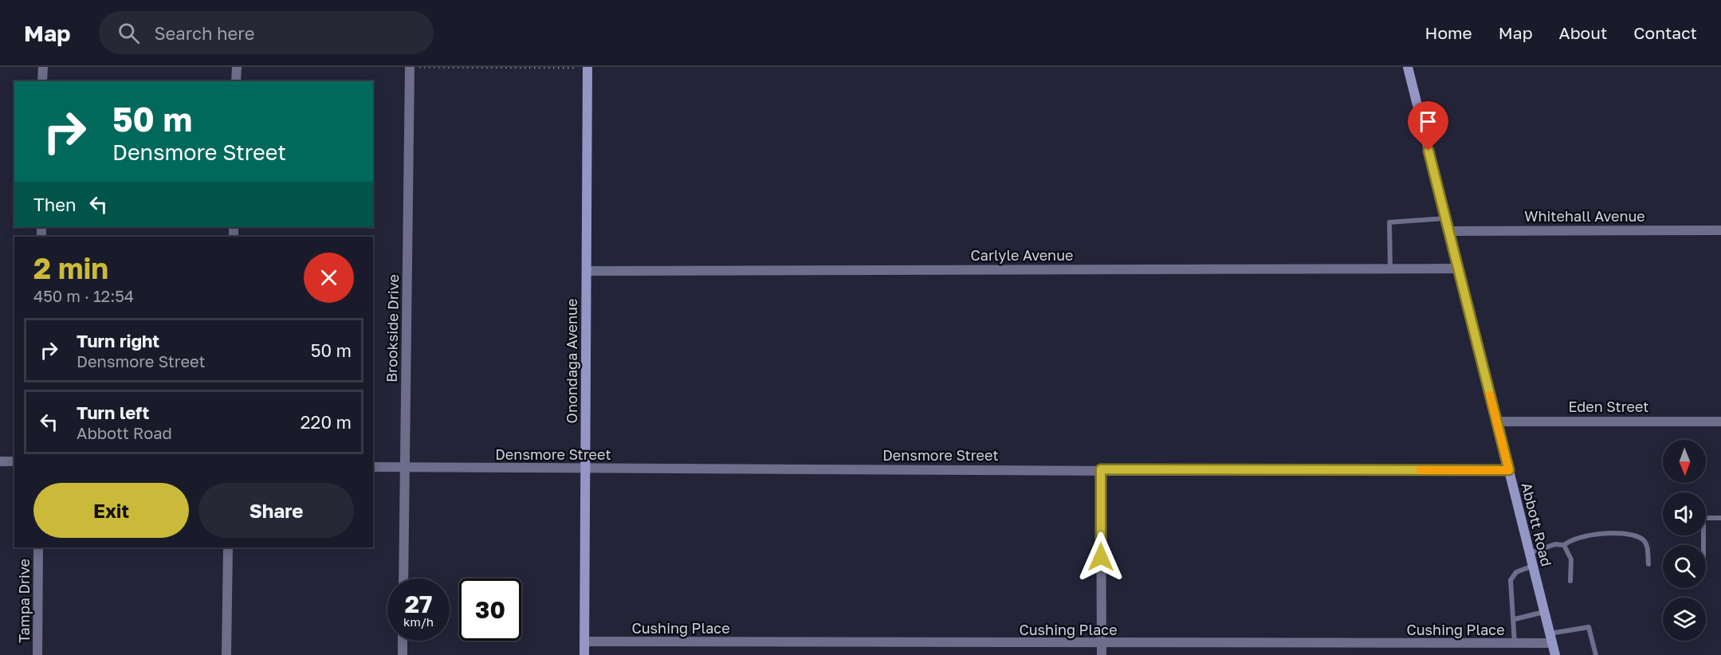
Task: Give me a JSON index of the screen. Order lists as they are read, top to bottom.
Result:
{
  "streets": {
    "street": [
      "Whitehall Avenue",
      "Carlyle Avenue",
      "Brookside Drive",
      "Onondaga Avenue",
      "Eden Street",
      "Densmore Street",
      "Abbott Road",
      "Tampa Drive",
      "Cushing Place"
    ]
  },
  "crossings": [
    ["Whitehall Avenue", "Abbott Road"],
    ["Carlyle Avenue", "Onondaga Avenue"],
    ["Carlyle Avenue", "Abbott Road"],
    ["Brookside Drive", "Densmore Street"],
    ["Onondaga Avenue", "Densmore Street"],
    ["Onondaga Avenue", "Cushing Place"],
    ["Eden Street", "Abbott Road"],
    ["Densmore Street", "Abbott Road"],
    ["Abbott Road", "Cushing Place"]
  ],
  "north": "bottom",
  "page": {
    "header": "Map",
    "search": "Search here",
    "nav": [
      "Home",
      "Map",
      "About",
      "Contact"
    ],
    "turn": ["50 m", "Densmore Street"],
    "then": "Then",
    "heading": ["2 min", "450 m · 12:54"],
    "list": [
      {
        "name": "Turn right",
        "note": "Densmore Street",
        "value": "50 m"
      },
      {
        "name": "Turn left",
        "note": "Abbott Road",
        "value": "220 m"
      }
    ],
    "buttons": ["Exit", "Share"],
    "speed": "27 km/h",
    "limit": "30"
  }
}
